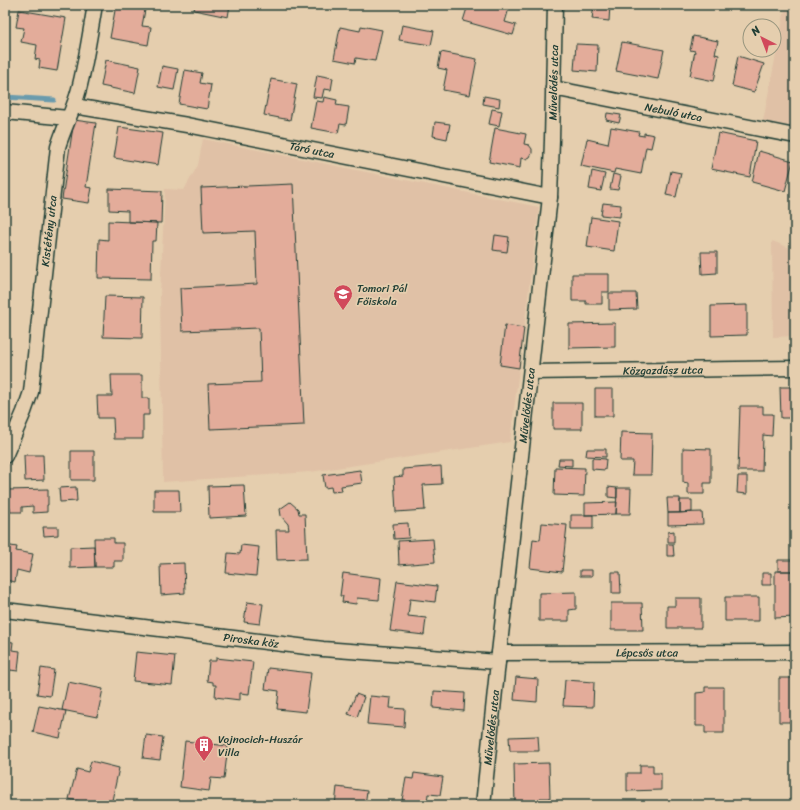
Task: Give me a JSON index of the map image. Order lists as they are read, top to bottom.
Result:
{
  "streets": {
    "street": [
      "Művelődés utca",
      "Nebuló utca",
      "Táró utca",
      "Kistétény utca",
      "Közgazdász utca",
      "Piroska köz",
      "Lépcsős utca"
    ]
  },
  "crossings": [
    ["Művelődés utca", "Nebuló utca"],
    ["Művelődés utca", "Táró utca"],
    ["Művelődés utca", "Közgazdász utca"],
    ["Művelődés utca", "Piroska köz"],
    ["Művelődés utca", "Lépcsős utca"],
    ["Táró utca", "Kistétény utca"],
    ["Piroska köz", "Lépcsős utca"]
  ],
  "places": {
    "school or university": ["Tomori Pál Főiskola"],
    "building": ["Vojnocich-Huszár Villa"]
  },
  "north": "top left"
}
